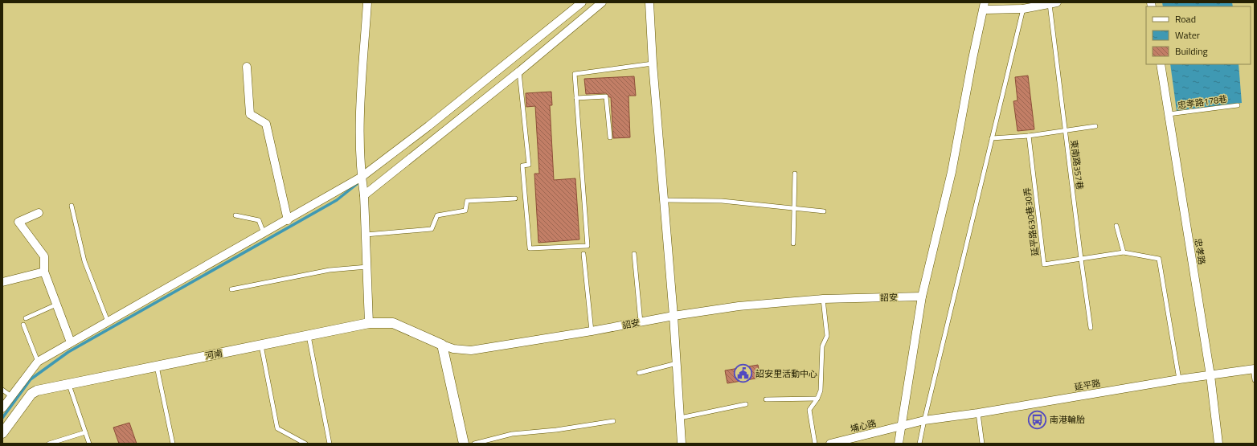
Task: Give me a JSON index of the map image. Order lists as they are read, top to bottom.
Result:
{
  "streets": {
    "street": [
      "忠孝路",
      "詔安",
      "河南",
      "延平路",
      "埔心路"
    ],
    "lane": ["忠孝路178巷", "東南路357巷", "延平路630巷30弄"]
  },
  "crossings": [
    ["忠孝路178巷", "忠孝路"],
    ["東南路357巷", "延平路630巷30弄"],
    ["延平路630巷30弄", "延平路"],
    ["忠孝路", "延平路"],
    ["詔安", "河南"],
    ["延平路", "埔心路"]
  ],
  "places": {
    "public building": ["詔安里活動中心"],
    "bus stop": ["南港輪胎"]
  },
  "legend": ["Road", "Water", "Building"]
}
